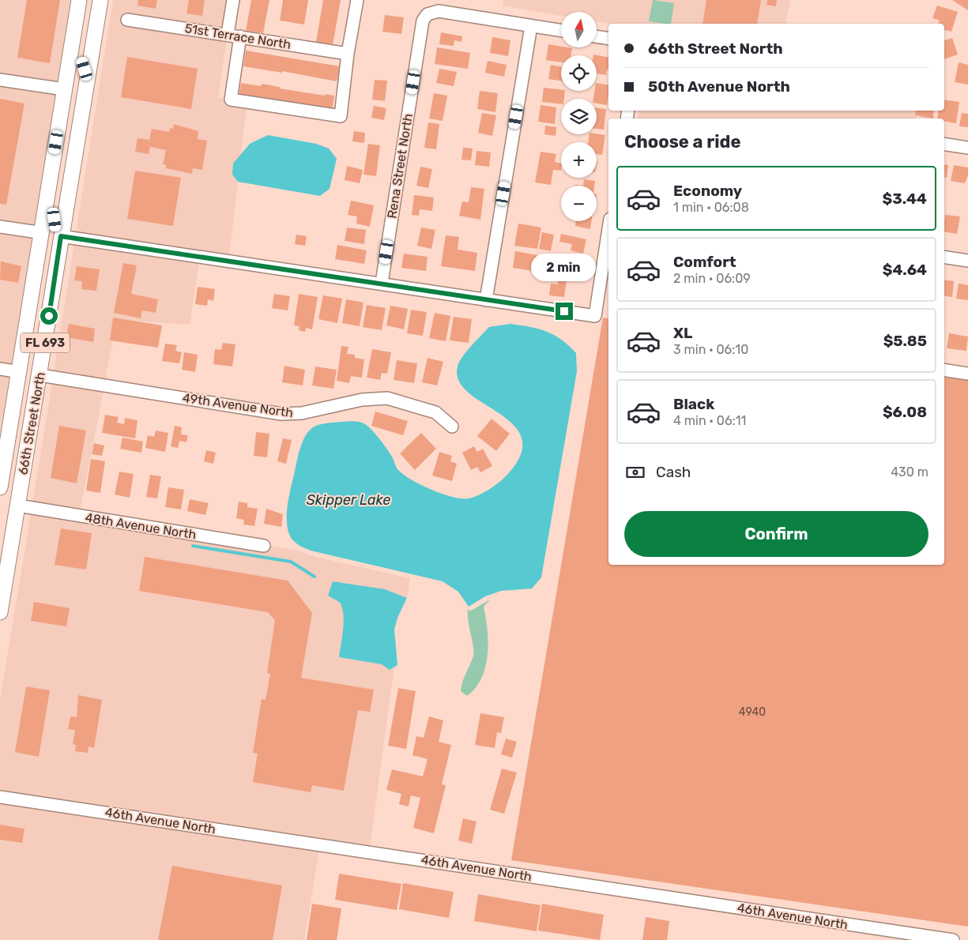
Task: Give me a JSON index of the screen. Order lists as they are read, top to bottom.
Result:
{
  "streets": {
    "main road": ["FL 693", "66th Street North"],
    "street": [
      "51st Terrace North",
      "Rena Street North",
      "49th Avenue North",
      "48th Avenue North",
      "46th Avenue North"
    ]
  },
  "crossings": [
    ["49th Avenue North", "66th Street North"],
    ["66th Street North", "48th Avenue North"]
  ],
  "water": ["Skipper Lake"],
  "house_numbers": ["4940"],
  "north": "top",
  "page": {
    "map_buttons": ["+", "−"],
    "banner": ["66th Street North", "50th Avenue North"],
    "heading": "Choose a ride",
    "list": [
      {
        "name": "Economy",
        "note": "1 min · 06:08",
        "value": "$3.44"
      },
      {
        "name": "Comfort",
        "note": "2 min · 06:09",
        "value": "$4.64"
      },
      {
        "name": "XL",
        "note": "3 min · 06:10",
        "value": "$5.85"
      },
      {
        "name": "Black",
        "note": "4 min · 06:11",
        "value": "$6.08"
      }
    ],
    "bubble": "2 min",
    "pay": ["Cash", "430 m"],
    "buttons": "Confirm"
  }
}
